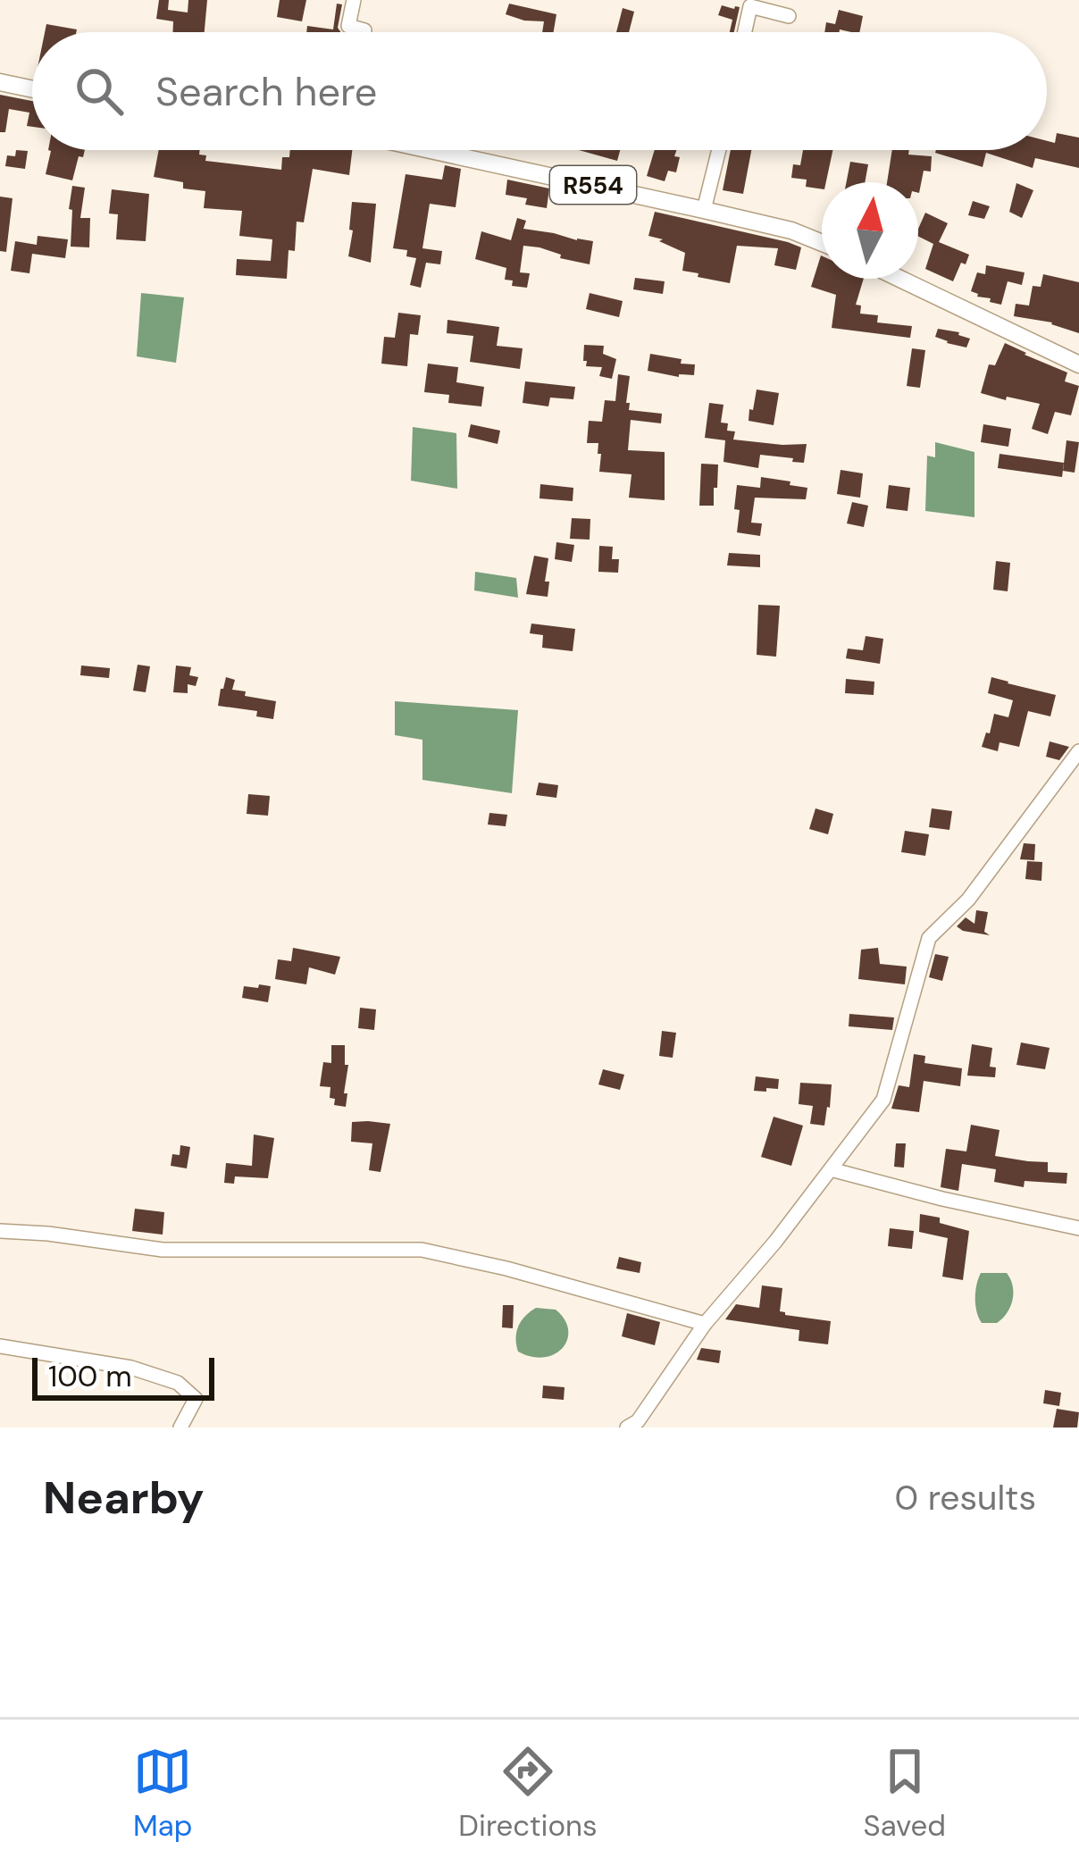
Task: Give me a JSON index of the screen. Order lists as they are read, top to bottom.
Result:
{
  "streets": {
    "main road": ["R554"]
  },
  "scale_bar": "100 m",
  "north": "top",
  "page": {
    "search": "Search here",
    "scale": "100 m",
    "heading": ["Nearby", "0 results"],
    "nav": ["Map", "Directions", "Saved"]
  }
}
